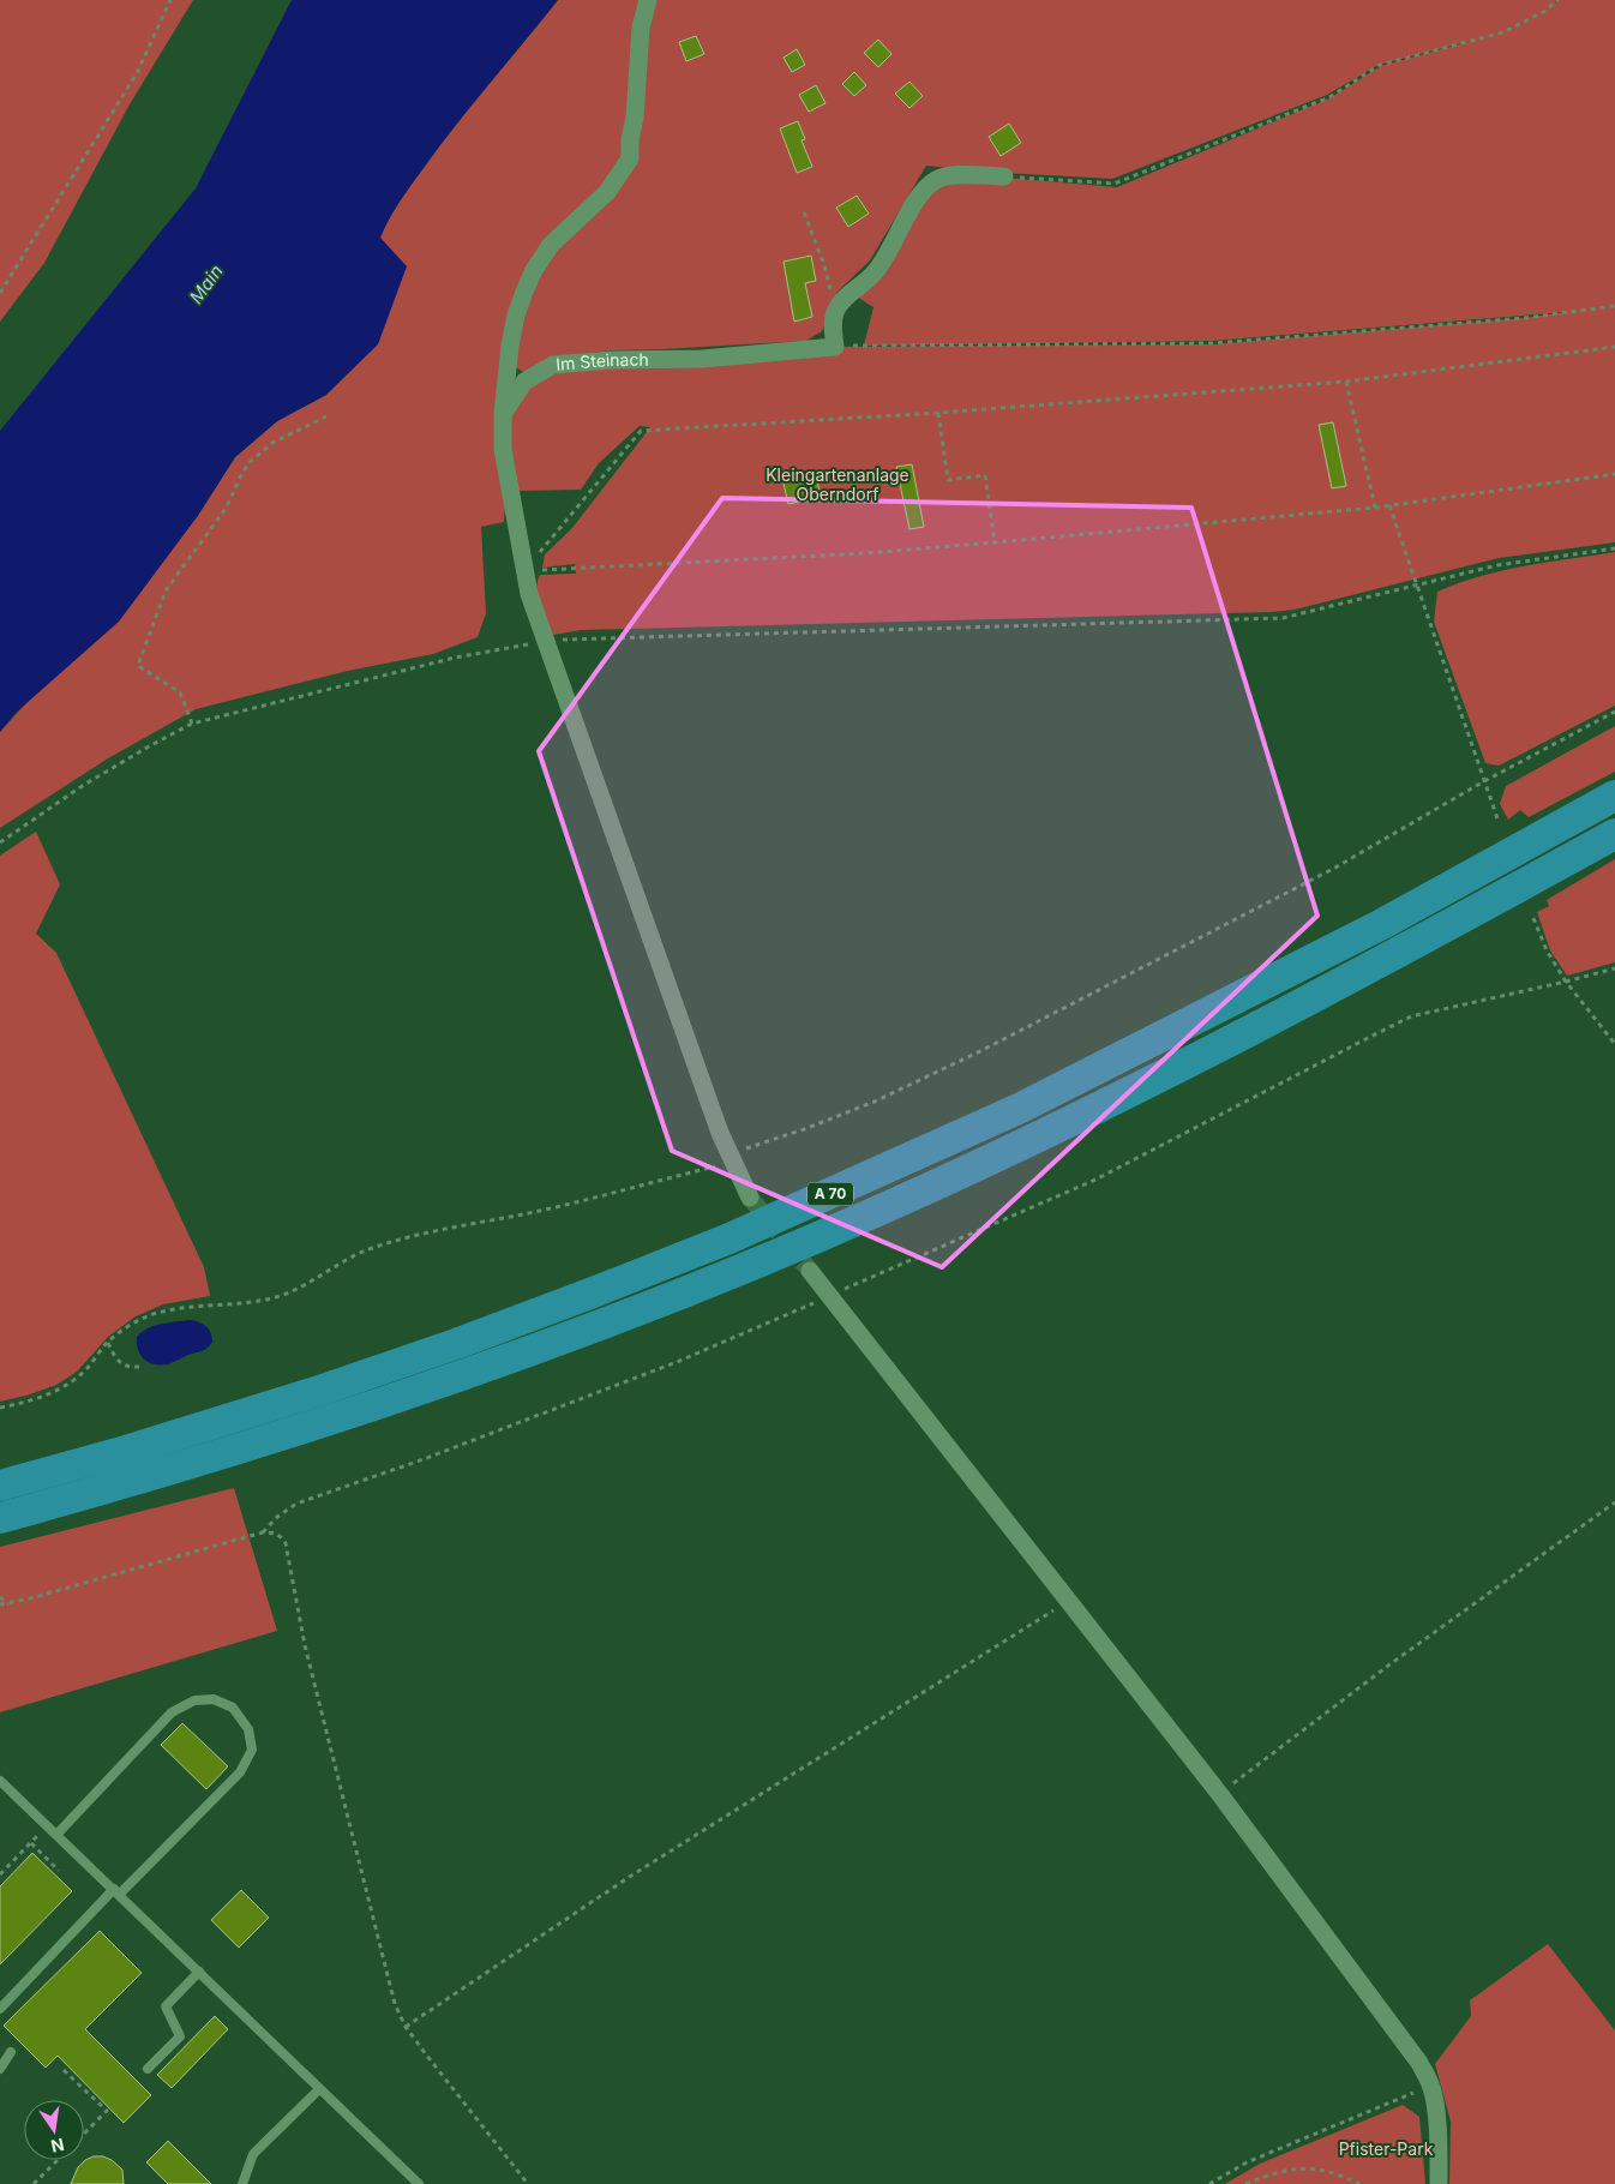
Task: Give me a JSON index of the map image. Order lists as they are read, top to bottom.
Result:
{
  "streets": {
    "highway": ["A 70"],
    "street": ["Im Steinach"]
  },
  "water": ["Main"],
  "parks": ["Kleingartenanlage Oberndorf", "Pfister-Park"],
  "north": "bottom"
}
